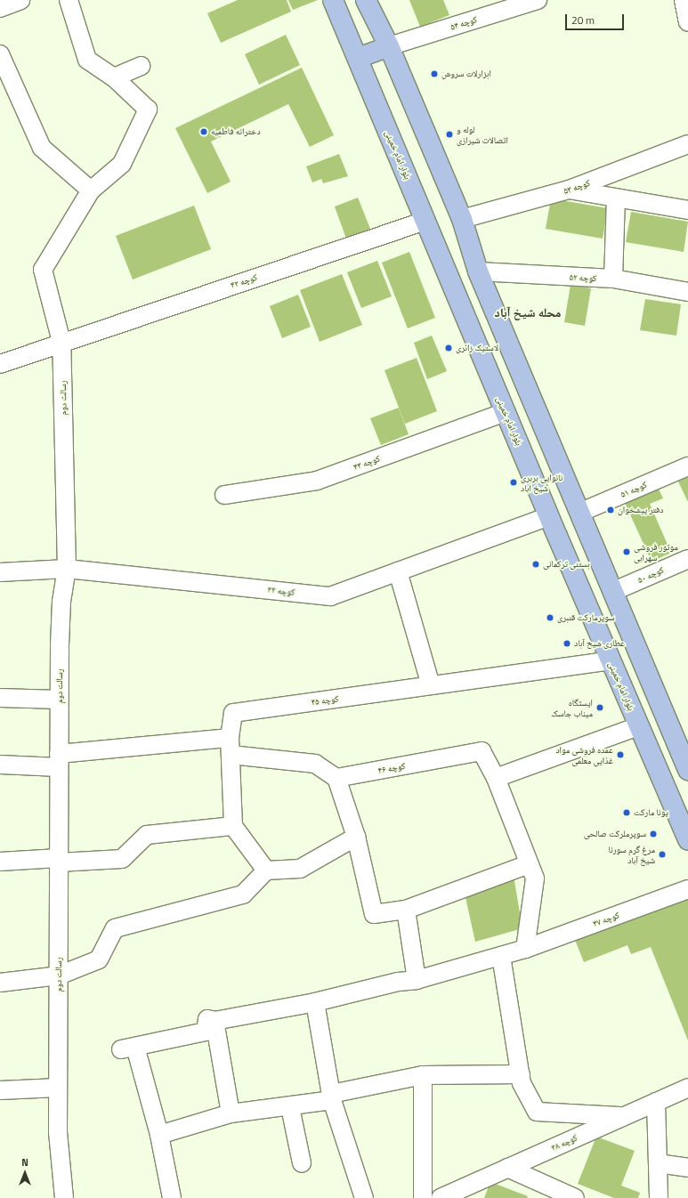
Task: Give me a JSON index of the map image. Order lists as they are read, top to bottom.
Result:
{
  "streets": {
    "main road": ["بلوار امام خمینی"],
    "street": [
      "کوچه ۵۴",
      "کوچه ۵۳",
      "کوچه ۵۲",
      "کوچه ۴۲",
      "رسالت دوم",
      "کوچه ۴۳",
      "کوچه ۵۱",
      "کوچه ۵۰",
      "کوچه ۴۴",
      "کوچه ۴۵",
      "کوچه ۴۶",
      "کوچه ۴۷",
      "کوچه ۴۸"
    ]
  },
  "crossings": [
    ["بلوار امام خمینی", "کوچه ۴۲"],
    ["بلوار امام خمینی", "کوچه ۴۳"],
    ["بلوار امام خمینی", "کوچه ۴۴"],
    ["بلوار امام خمینی", "کوچه ۴۵"],
    ["کوچه ۴۲", "رسالت دوم"],
    ["رسالت دوم", "کوچه ۴۴"]
  ],
  "districts": ["محله شیخ آباد"],
  "places": [
    "ابزارلات سروش",
    "دخترانه فاطمیه",
    "لوله و اتصالات شیرازی",
    "لاستیک زائری",
    "نانوایی بربری شیخ اباد",
    "دفتر پیشخوان",
    "موتور فروشی سهرابی",
    "بستنی ترکمانی",
    "سوپرمارکت قنبری",
    "عطاری شیخ آباد",
    "ایستگاه میناب جاسک",
    "عمده فروشی مواد غذایی معلمی",
    "یونا مارکت",
    "سوپرملرکت صالحی",
    "مرغ گرم سورنا شیخ آباد"
  ],
  "scale_bar": "20 m",
  "north": "top"
}
